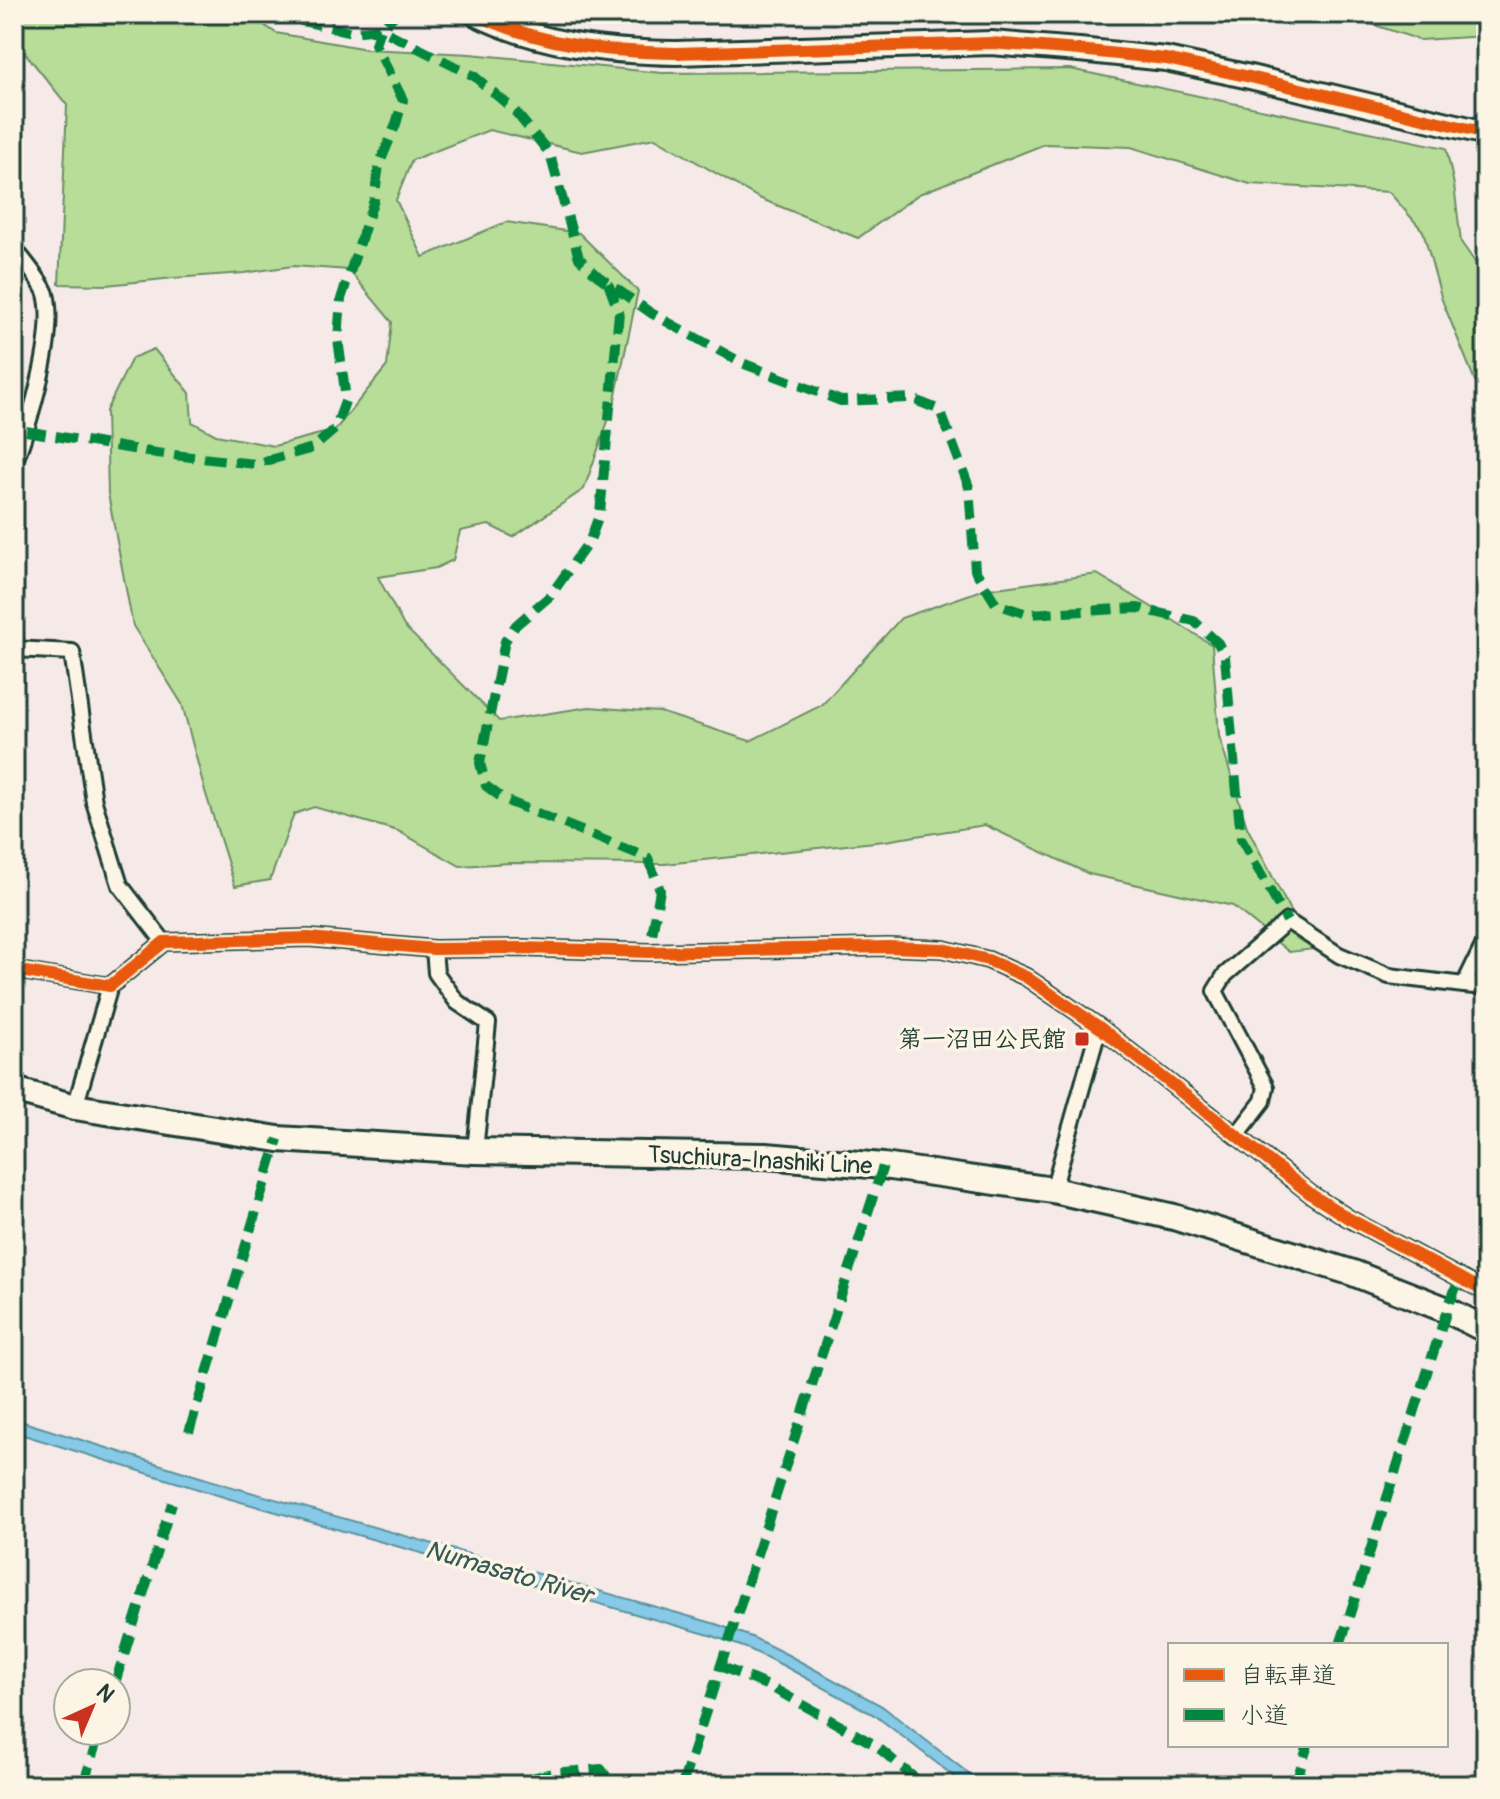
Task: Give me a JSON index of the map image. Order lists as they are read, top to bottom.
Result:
{
  "streets": {
    "main road": ["Tsuchiura-Inashiki Line"]
  },
  "water": ["Numasato River"],
  "places": {
    "transit": ["第一沼田公民館"]
  },
  "legend": ["自転車道", "小道"],
  "north": "top right"
}
